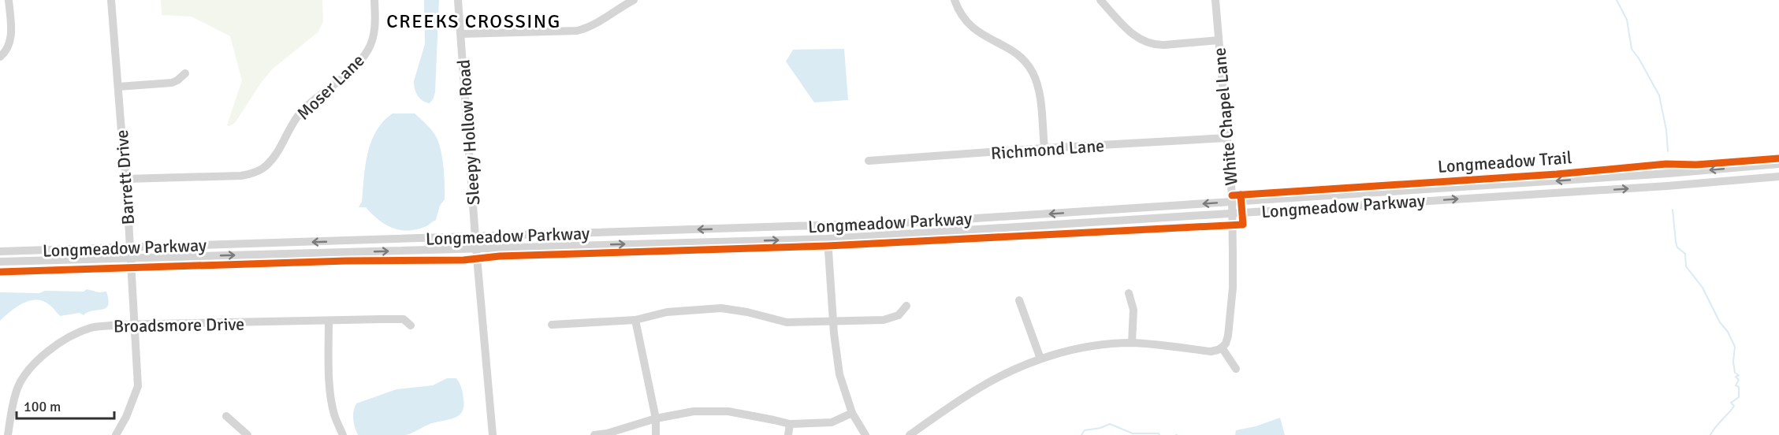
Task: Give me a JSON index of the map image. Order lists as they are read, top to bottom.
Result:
{
  "streets": {
    "street": [
      "Moser Lane",
      "White Chapel Lane",
      "Sleepy Hollow Road",
      "Richmond Lane",
      "Barrett Drive",
      "Longmeadow Parkway",
      "Broadsmore Drive"
    ],
    "cycle path": ["Longmeadow Trail"]
  },
  "crossings": [
    ["Moser Lane", "Barrett Drive"],
    ["White Chapel Lane", "Richmond Lane"],
    ["White Chapel Lane", "Longmeadow Parkway"],
    ["Sleepy Hollow Road", "Longmeadow Parkway"],
    ["Barrett Drive", "Longmeadow Parkway"],
    ["Barrett Drive", "Broadsmore Drive"]
  ],
  "districts": ["CREEKS CROSSING"],
  "scale_bar": "100 m"
}
